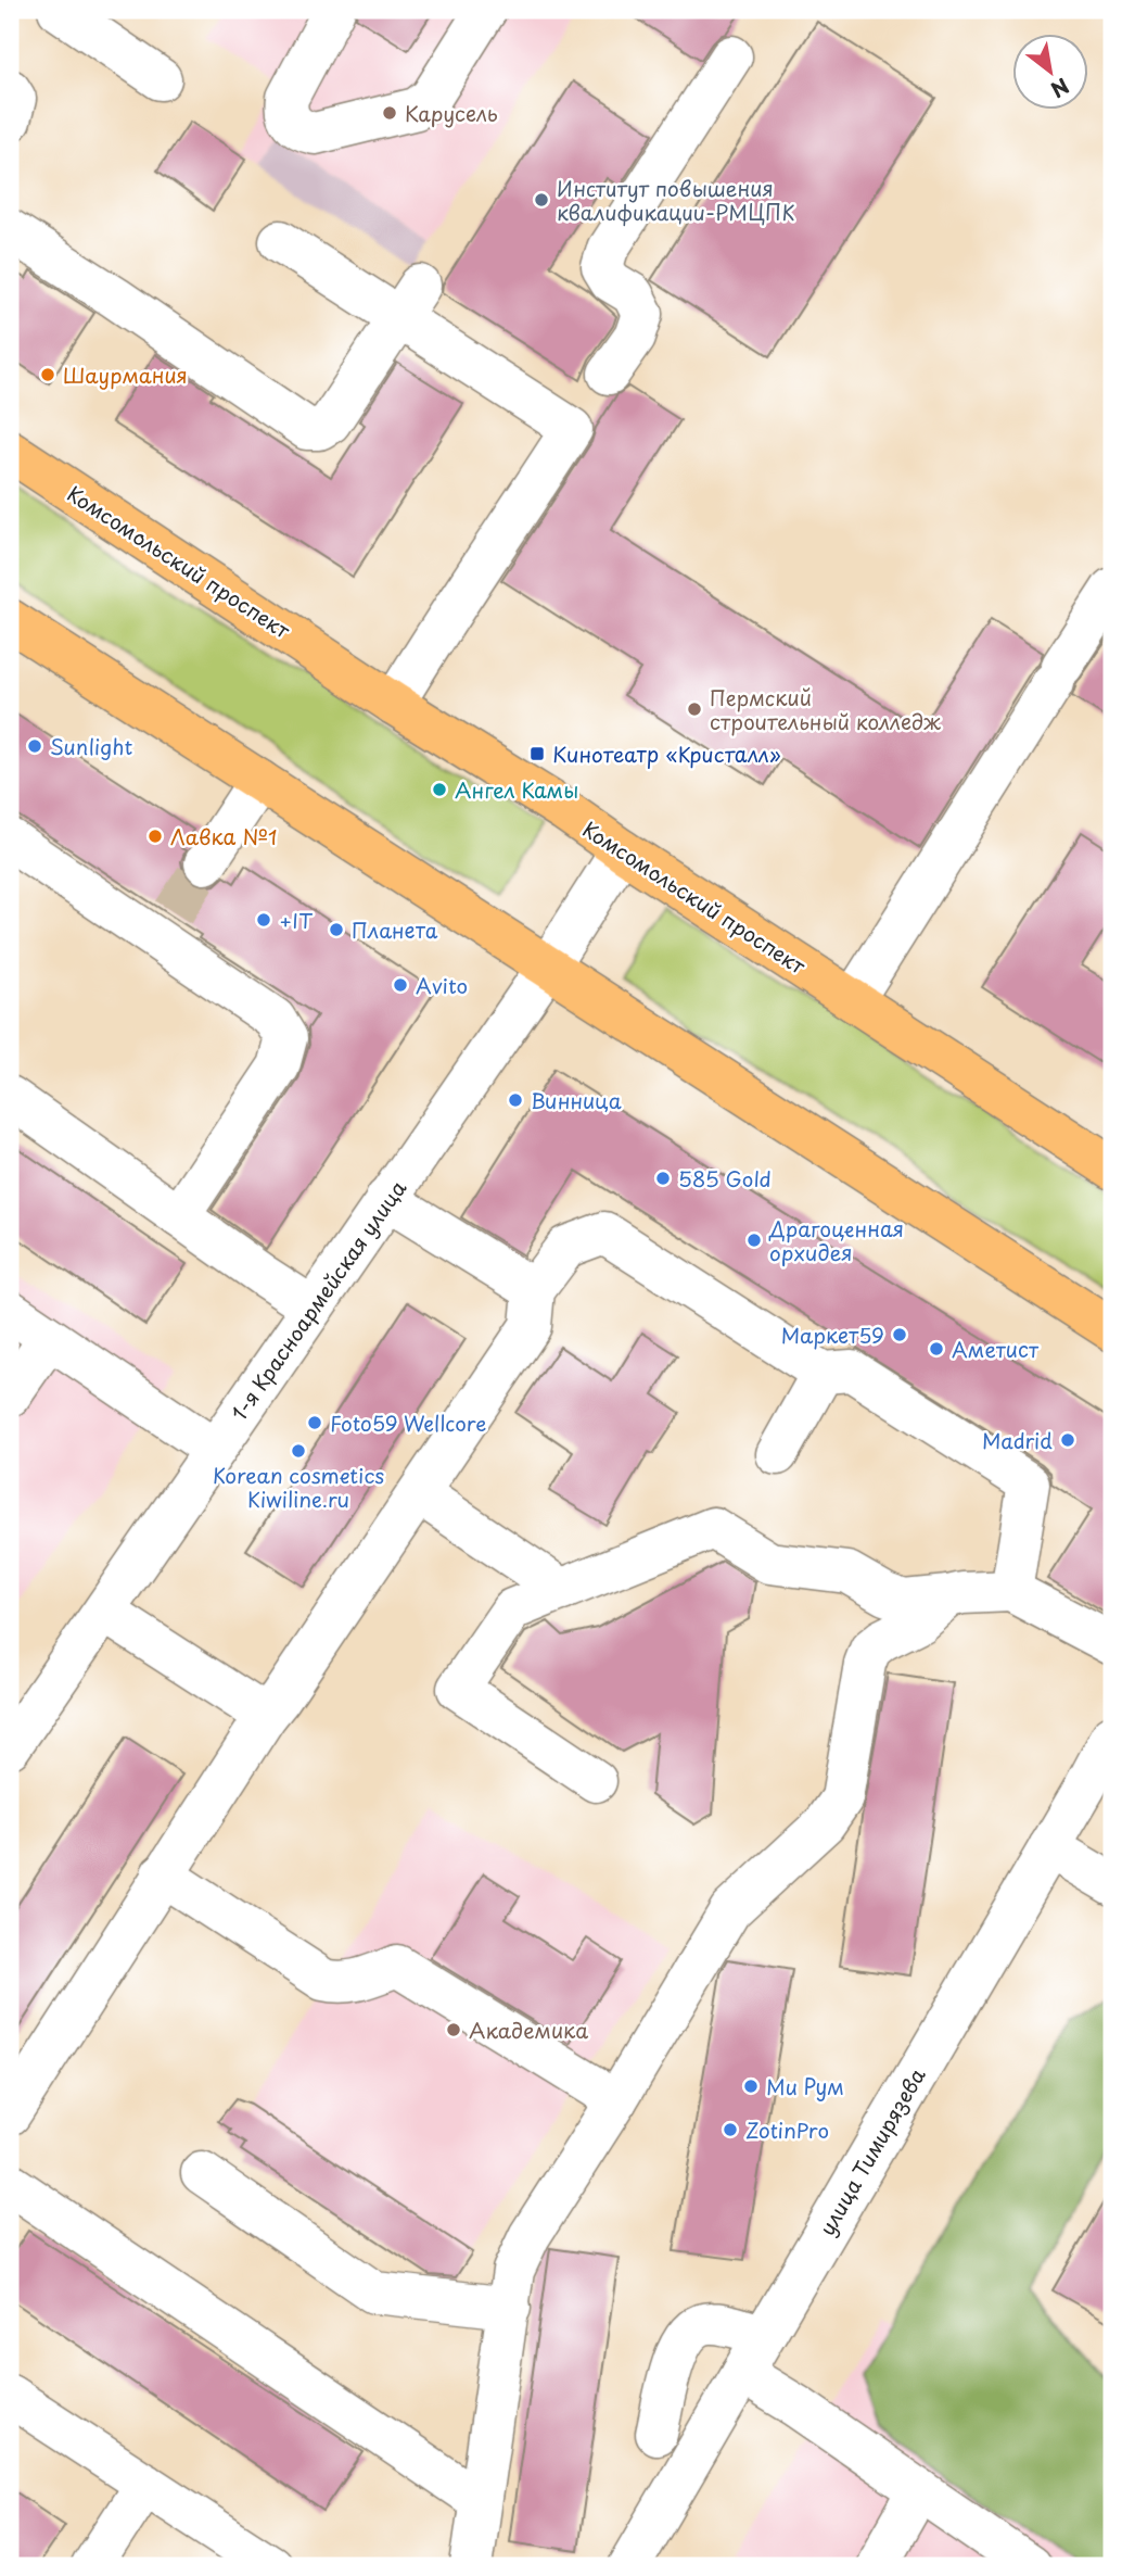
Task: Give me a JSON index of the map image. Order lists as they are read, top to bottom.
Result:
{
  "streets": {
    "main road": ["Комсомольский проспект"],
    "street": ["1-я Красноармейская улица", "улица Тимирязева"]
  },
  "crossings": [
    ["Комсомольский проспект", "1-я Красноармейская улица"]
  ],
  "places": {
    "other": [
      "Карусель",
      "Институт повышения квалификации-РМЦПК",
      "Шаурмания",
      "Пермский строительный колледж",
      "Sunlight",
      "Ангел Камы",
      "Лавка №1",
      "+IT",
      "Планета",
      "Avito",
      "Винница",
      "585 Gold",
      "Драгоценная орхидея",
      "Маркет59",
      "Аметист",
      "Foto59 Wellcore",
      "Madrid",
      "Korean cosmetics Kiwiline.ru",
      "Академика",
      "Ми Рум",
      "ZotinPro"
    ],
    "transit": ["Кинотеатр «Кристалл»"]
  },
  "north": "bottom right"
}
